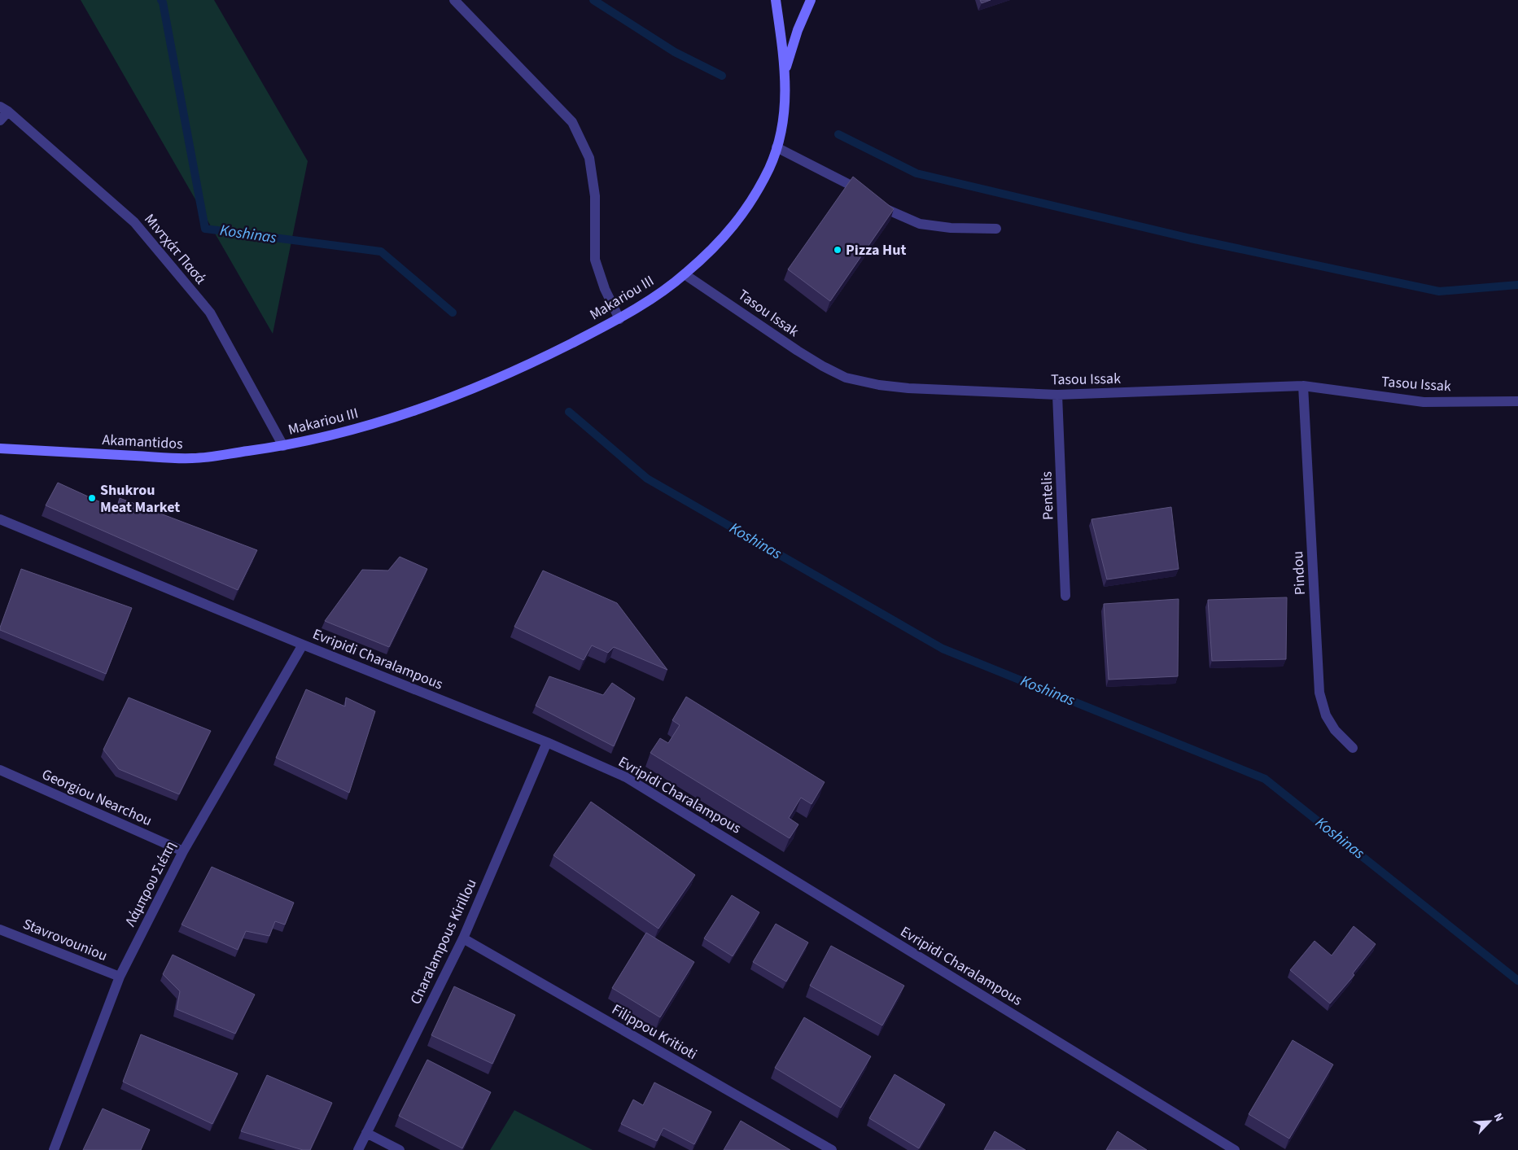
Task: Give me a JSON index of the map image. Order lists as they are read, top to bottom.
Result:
{
  "streets": {
    "main road": ["Makariou III", "Akamantidos"],
    "street": [
      "Μιντχάτ Πασά",
      "Tasou Issak",
      "Pentelis",
      "Pindou",
      "Evripidi Charalampous",
      "Georgiou Nearchou",
      "Λάμπρου Σιέπη",
      "Stavrovouniou",
      "Charalampous Kirillou",
      "Filippou Kritioti"
    ]
  },
  "crossings": [
    ["Μιντχάτ Πασά", "Makariou III"],
    ["Μιντχάτ Πασά", "Akamantidos"],
    ["Makariou III", "Tasou Issak"],
    ["Makariou III", "Akamantidos"],
    ["Tasou Issak", "Pentelis"],
    ["Tasou Issak", "Pindou"],
    ["Evripidi Charalampous", "Λάμπρου Σιέπη"],
    ["Evripidi Charalampous", "Charalampous Kirillou"],
    ["Georgiou Nearchou", "Λάμπρου Σιέπη"],
    ["Λάμπρου Σιέπη", "Stavrovouniou"],
    ["Charalampous Kirillou", "Filippou Kritioti"]
  ],
  "water": ["Koshinas"],
  "places": ["Pizza Hut", "Shukrou Meat Market"],
  "north": "top right"
}
